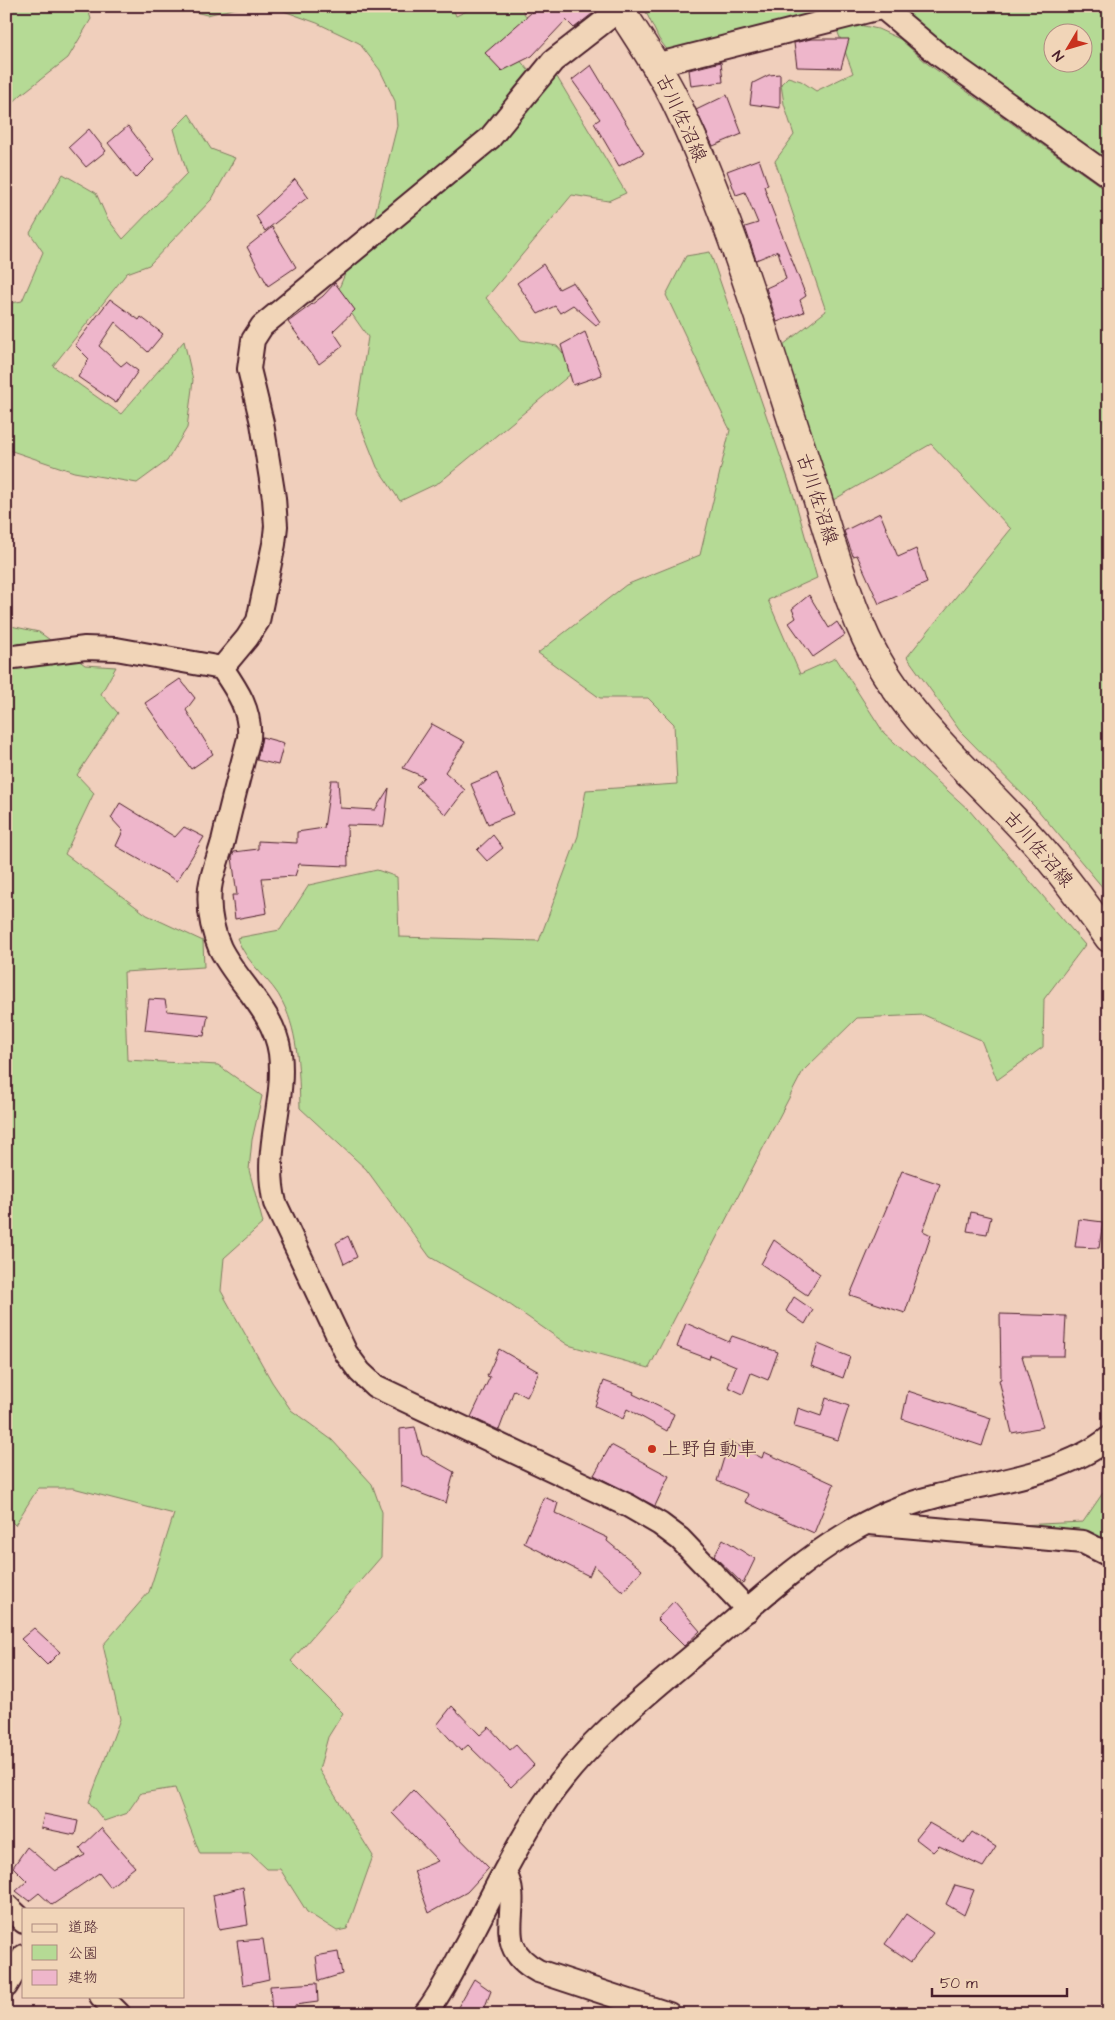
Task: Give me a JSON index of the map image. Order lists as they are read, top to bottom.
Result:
{
  "streets": {
    "main road": ["古川佐沼線"]
  },
  "places": ["上野自動車"],
  "legend": ["道路", "公園", "建物"],
  "scale_bar": "50 m",
  "north": "bottom left"
}
